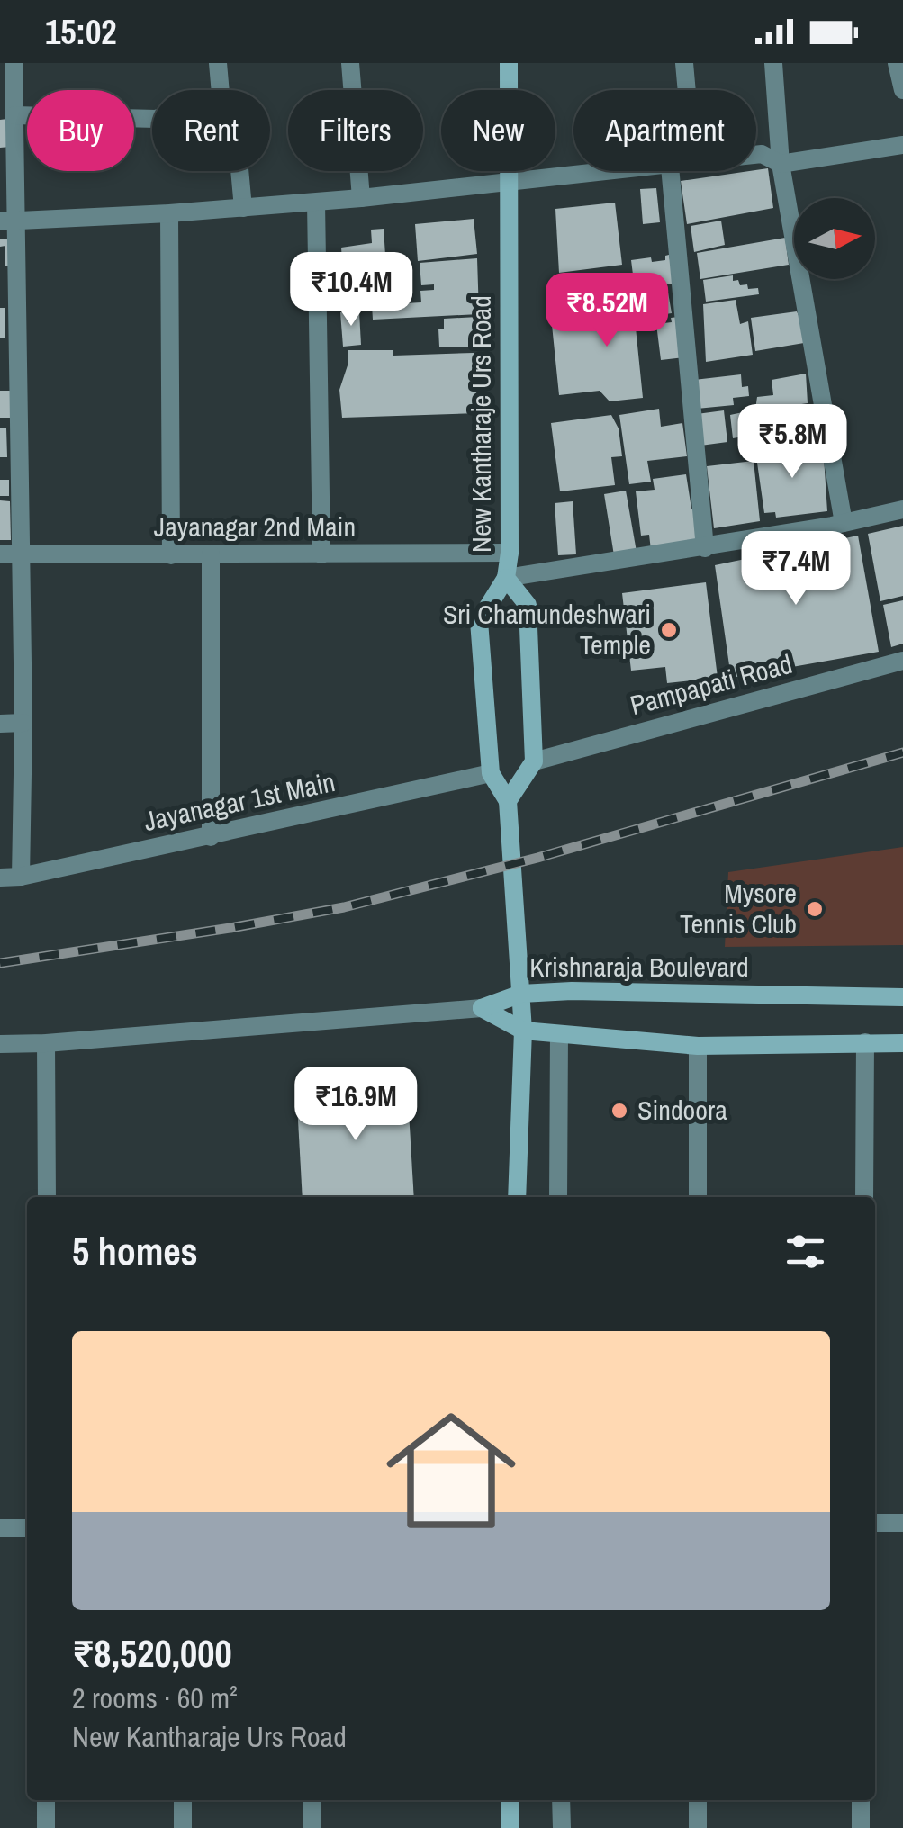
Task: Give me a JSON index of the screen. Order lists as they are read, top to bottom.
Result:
{
  "streets": {
    "main road": ["New Kantharaje Urs Road", "Krishnaraja Boulevard"],
    "street": ["Jayanagar 2nd Main", "Pampapati Road", "Jayanagar 1st Main"]
  },
  "crossings": [
    ["New Kantharaje Urs Road", "Jayanagar 2nd Main"],
    ["New Kantharaje Urs Road", "Pampapati Road"]
  ],
  "places": ["Sri Chamundeshwari Temple", "Mysore Tennis Club", "Sindoora"],
  "north": "right",
  "page": {
    "status": "15:02",
    "chip": [
      "Buy",
      "Rent",
      "Filters",
      "New",
      "Apartment"
    ],
    "price": [
      "₹10.4M",
      "₹8.52M",
      "₹5.8M",
      "₹7.4M",
      "₹16.9M"
    ],
    "heading": "5 homes",
    "list": [
      {
        "name": "₹8,520,000",
        "note": "2 rooms · 60 m² · New Kantharaje Urs Road"
      }
    ]
  }
}
